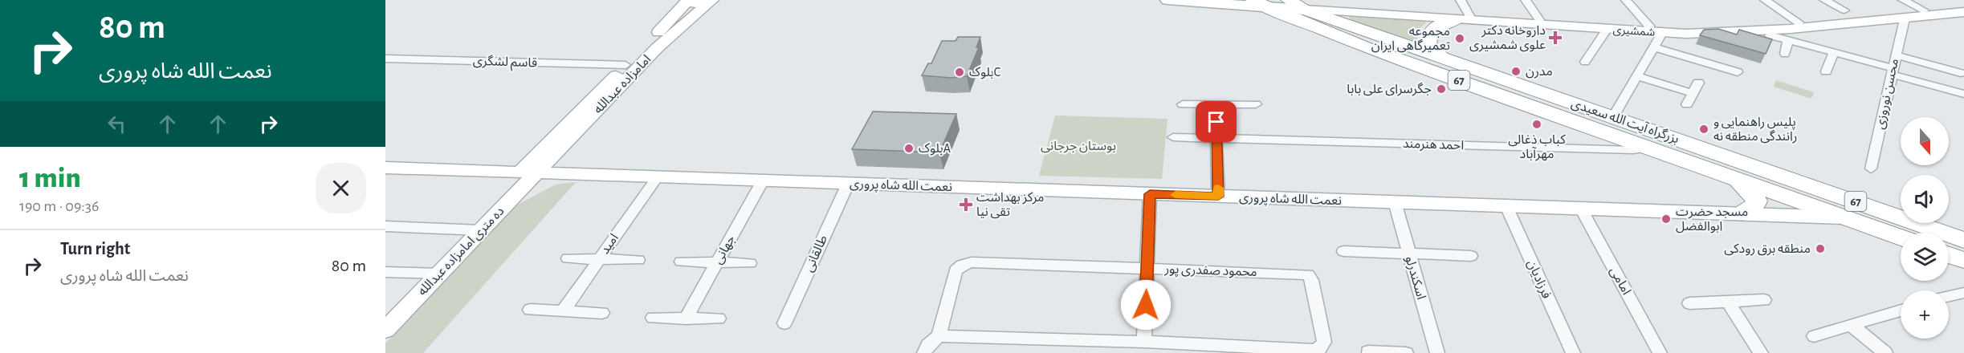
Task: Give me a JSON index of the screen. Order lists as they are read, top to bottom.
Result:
{
  "streets": {
    "highway": ["67", "بزرگراه آیت الله سعیدی"],
    "main road": [
      "شمشیری",
      "امامزاده عبدالله",
      "نعمت الله شاه پروری",
      "ده متری امامزاده عبدالله"
    ],
    "street": [
      "قاسم لشگری",
      "محسن نوروزی",
      "احمد هنرمند",
      "امید",
      "جهانی",
      "طالقانی",
      "محمود صفدری پور",
      "اسکندرلو",
      "فرزادیان",
      "امامی"
    ]
  },
  "crossings": [
    ["شمشیری", "محسن نوروزی"],
    ["شمشیری", "بزرگراه آیت الله سعیدی"],
    ["قاسم لشگری", "امامزاده عبدالله"],
    ["امامزاده عبدالله", "نعمت الله شاه پروری"],
    ["امامزاده عبدالله", "ده متری امامزاده عبدالله"],
    ["بزرگراه آیت الله سعیدی", "احمد هنرمند"],
    ["بزرگراه آیت الله سعیدی", "نعمت الله شاه پروری"],
    ["نعمت الله شاه پروری", "امید"],
    ["نعمت الله شاه پروری", "جهانی"],
    ["نعمت الله شاه پروری", "ده متری امامزاده عبدالله"],
    ["نعمت الله شاه پروری", "طالقانی"],
    ["نعمت الله شاه پروری", "اسکندرلو"],
    ["نعمت الله شاه پروری", "فرزادیان"],
    ["نعمت الله شاه پروری", "امامی"]
  ],
  "parks": ["بوستان جرجانی"],
  "places": {
    "health": ["داروخانه دکتر علوی شمشیری", "مرکز بهداشت تقی نیا"],
    "other": [
      "مجموعه تعمیرگاهی ایران",
      "مدرن",
      "بلوکC",
      "جگرسرای علی بابا",
      "کباب ذغالی مهرآباد",
      "پلیس راهنمایی و رانندگی منطقه نه",
      "بلوکA",
      "مسجد حضرت ابوالفضل",
      "منطقه برق رودکی"
    ]
  },
  "north": "bottom",
  "page": {
    "turn": ["80 m", "نعمت الله شاه پروری"],
    "map_buttons": "+",
    "heading": ["1 min", "190 m · 09:36"],
    "list": [
      {
        "name": "Turn right",
        "note": "نعمت الله شاه پروری",
        "value": "80 m"
      }
    ]
  }
}
